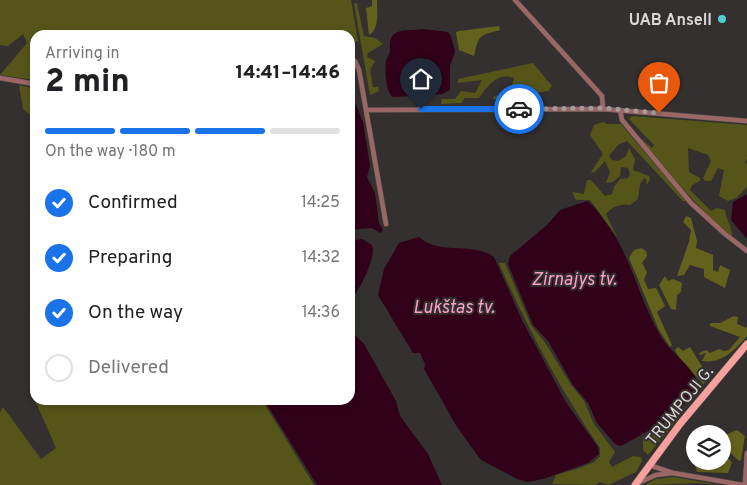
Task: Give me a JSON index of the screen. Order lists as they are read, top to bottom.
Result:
{
  "streets": {
    "main road": ["TRUMPOJI G."]
  },
  "water": ["Zirnajys tv.", "Lukštas tv."],
  "places": ["UAB Ansell"],
  "page": {
    "heading": ["2 min", "Arriving in", "14:41–14:46"],
    "bar": "On the way · 180 m",
    "list": [
      ["Confirmed", "14:25"],
      ["Preparing", "14:32"],
      ["On the way", "14:36"],
      "Delivered"
    ]
  }
}
